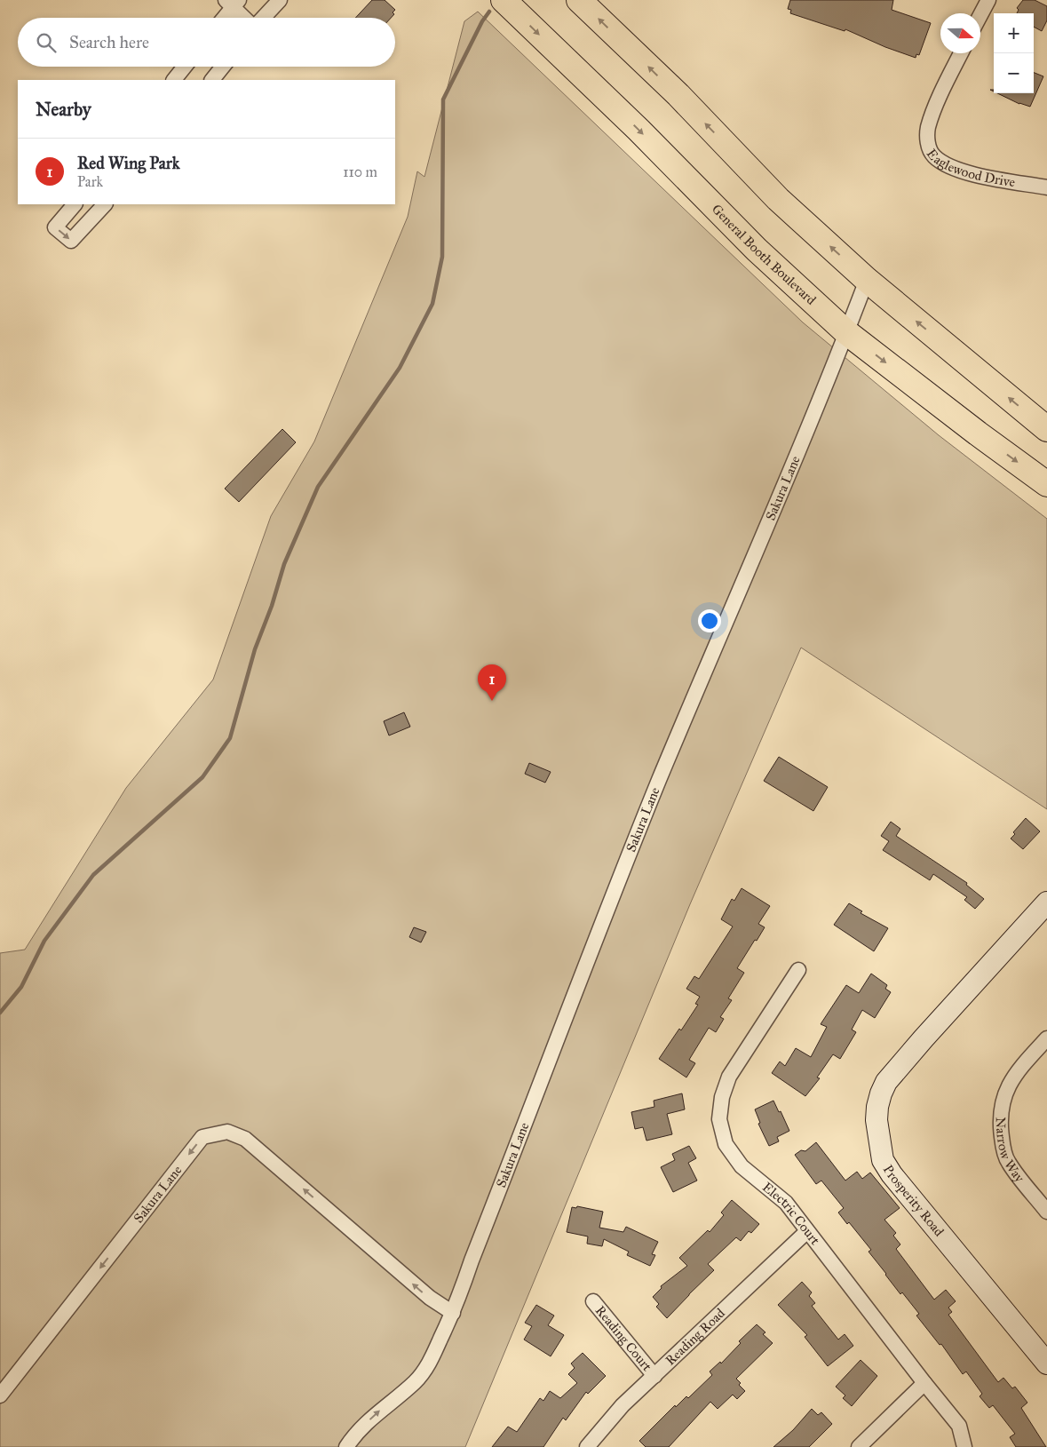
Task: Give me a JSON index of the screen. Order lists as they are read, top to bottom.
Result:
{
  "streets": {
    "highway": ["General Booth Boulevard"],
    "street": [
      "Eaglewood Drive",
      "Sakura Lane",
      "Narrow Way",
      "Prosperity Road",
      "Electric Court",
      "Reading Road",
      "Reading Court"
    ]
  },
  "crossings": [
    ["General Booth Boulevard", "Sakura Lane"],
    ["Electric Court", "Reading Road"],
    ["Reading Road", "Reading Court"]
  ],
  "north": "right",
  "page": {
    "map_buttons": ["+", "−"],
    "search": "Search here",
    "heading": "Nearby",
    "list": [
      {
        "mark": "1",
        "name": "Red Wing Park",
        "note": "Park",
        "value": "110 m"
      }
    ],
    "pins": "1"
  }
}
